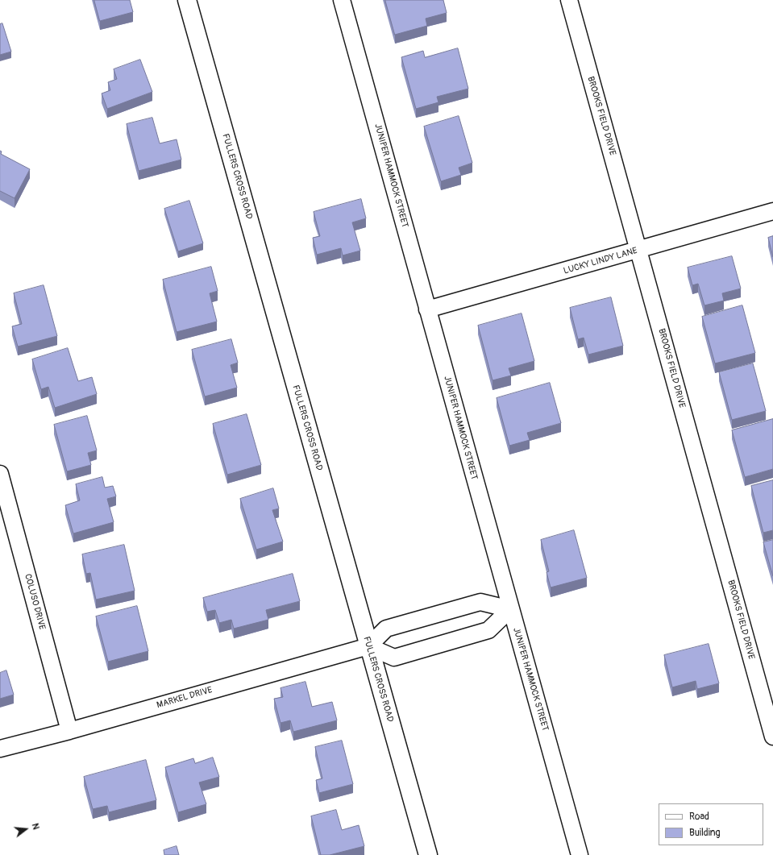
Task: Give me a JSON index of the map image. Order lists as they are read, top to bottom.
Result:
{
  "streets": {
    "street": [
      "BROOKS FIELD DRIVE",
      "JUNIPER HAMMOCK STREET",
      "FULLERS CROSS ROAD",
      "LUCKY LINDY LANE",
      "COLUSO DRIVE",
      "MARKEL DRIVE"
    ]
  },
  "crossings": [
    ["BROOKS FIELD DRIVE", "LUCKY LINDY LANE"],
    ["JUNIPER HAMMOCK STREET", "LUCKY LINDY LANE"],
    ["FULLERS CROSS ROAD", "MARKEL DRIVE"],
    ["COLUSO DRIVE", "MARKEL DRIVE"]
  ],
  "legend": ["Road", "Building"],
  "north": "right"
}
